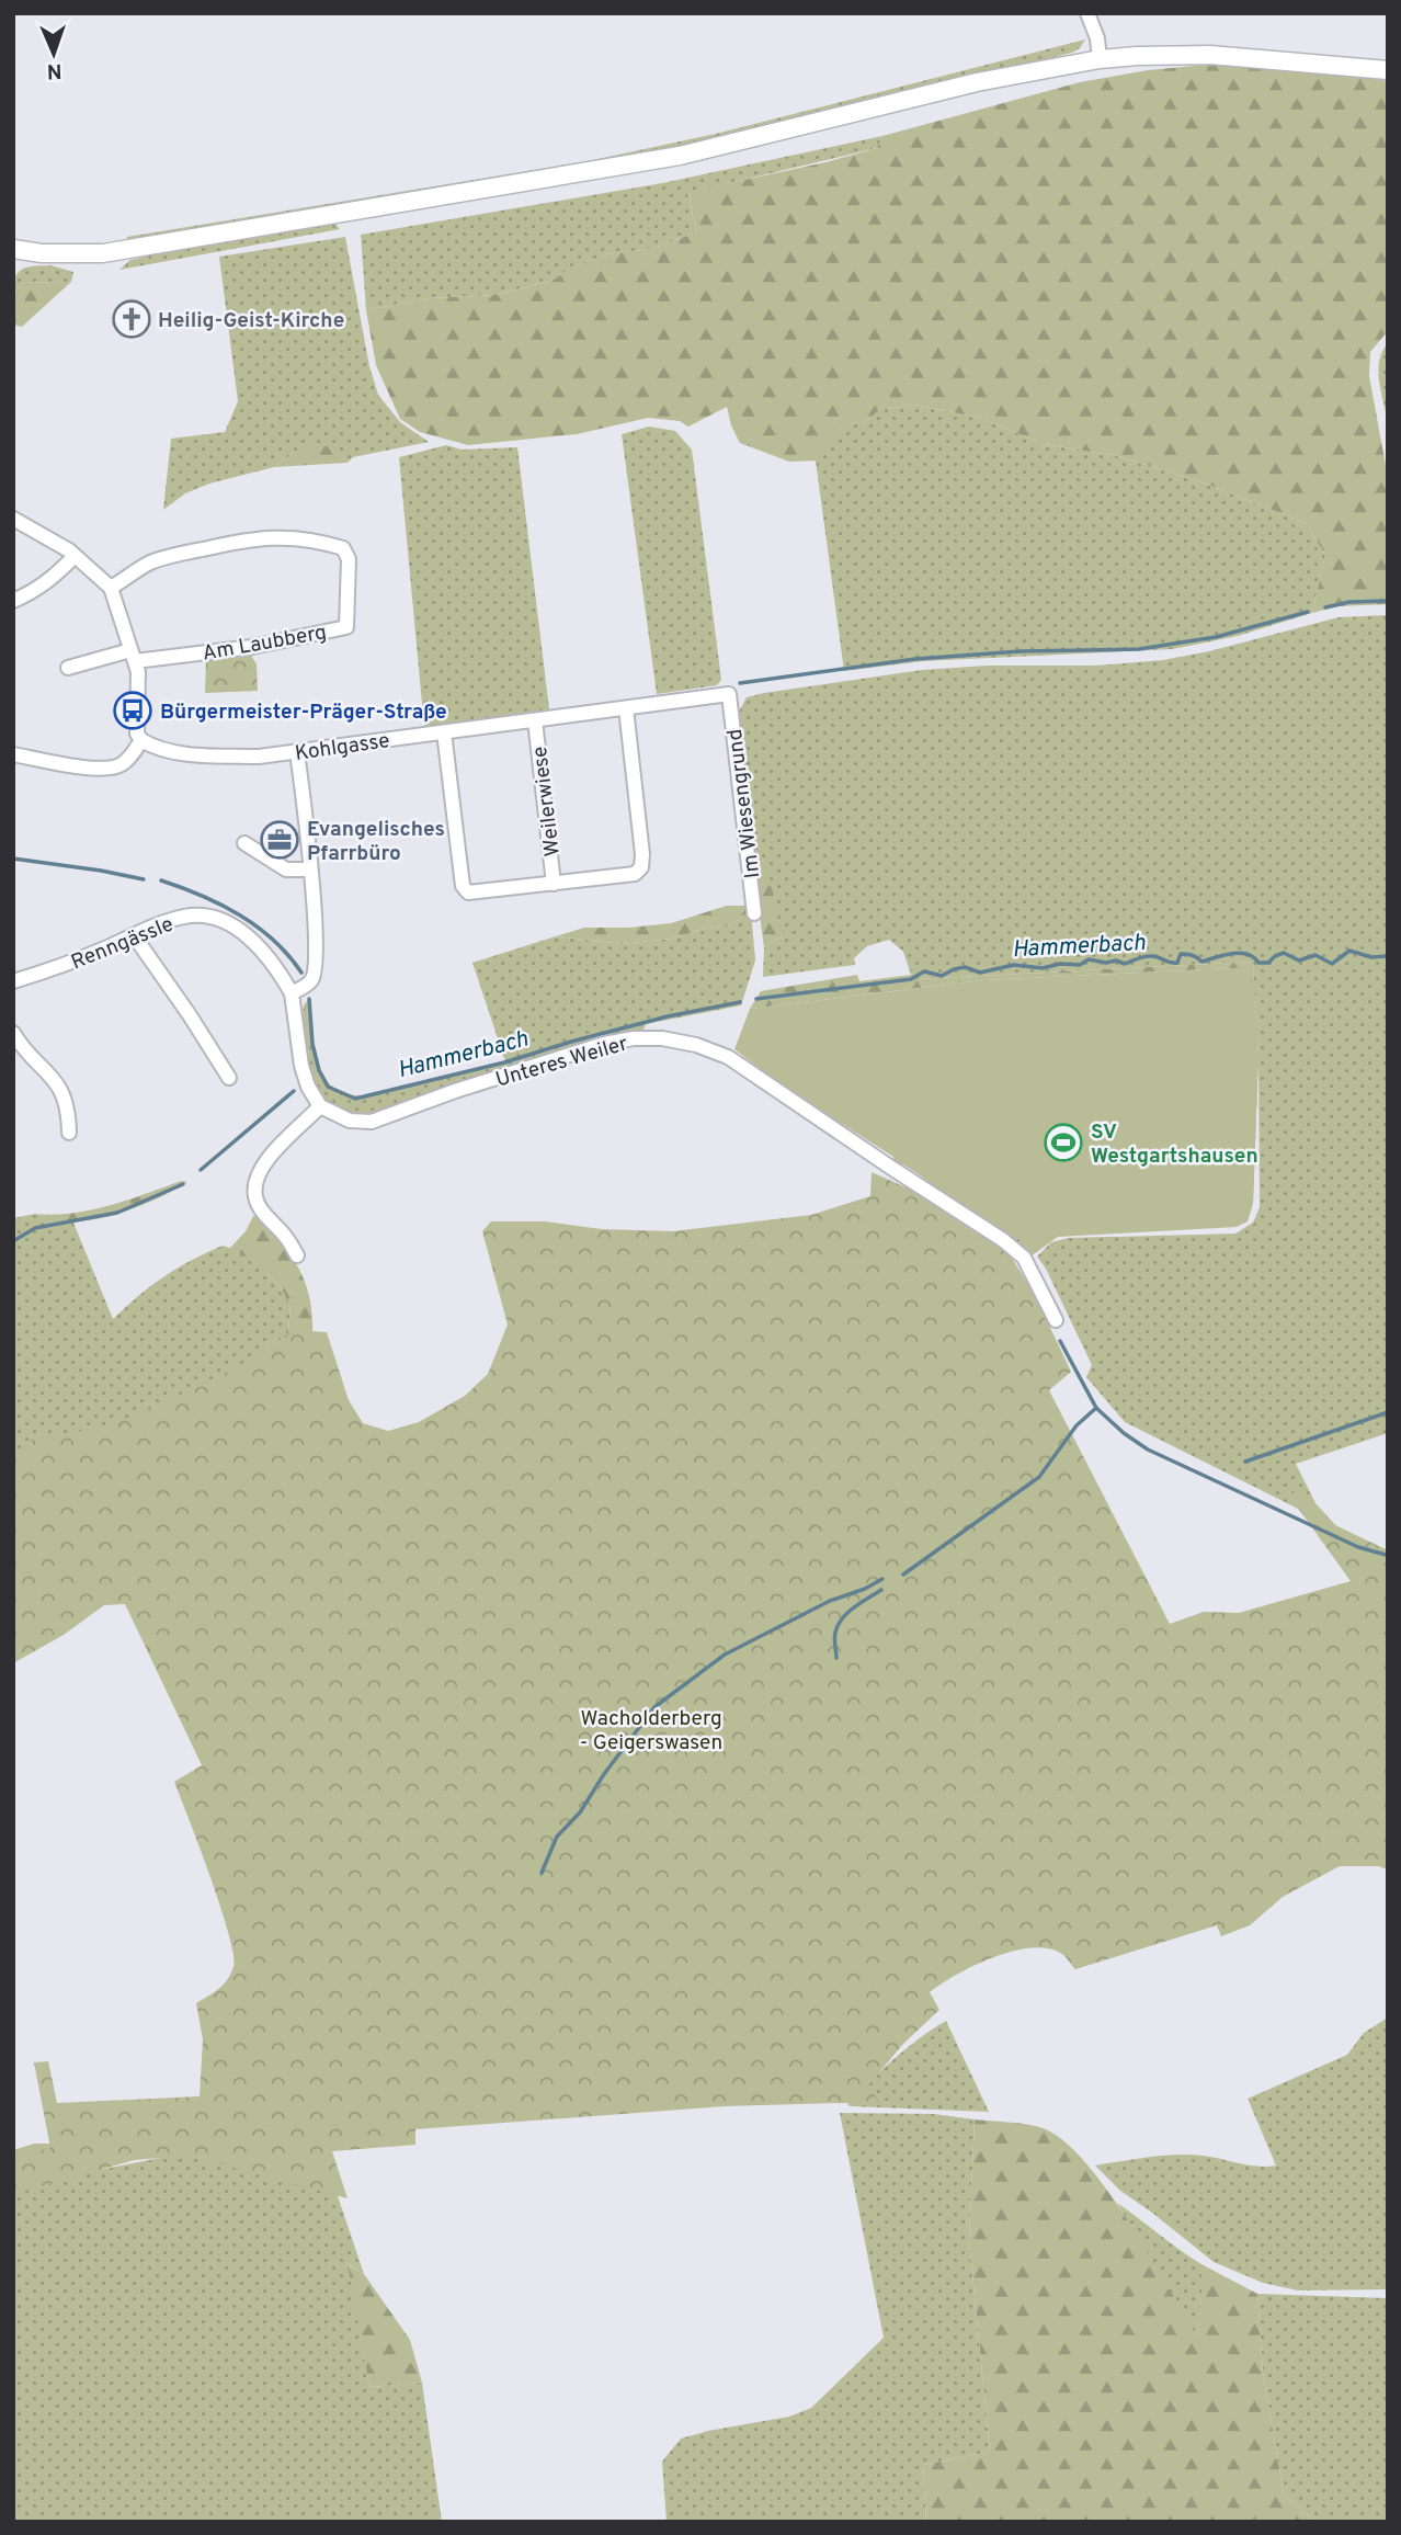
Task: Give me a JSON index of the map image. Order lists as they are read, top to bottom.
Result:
{
  "streets": {
    "street": [
      "Am Laubberg",
      "Kohlgasse",
      "Weilerwiese",
      "Im Wiesengrund",
      "Renngässle",
      "Unteres Weiler"
    ]
  },
  "crossings": [
    ["Kohlgasse", "Weilerwiese"],
    ["Kohlgasse", "Im Wiesengrund"]
  ],
  "water": ["Hammerbach"],
  "parks": ["Wacholderberg - Geigerswasen"],
  "places": {
    "church": ["Heilig-Geist-Kirche"],
    "bus stop": ["Bürgermeister-Präger-Straße"],
    "office": ["Evangelisches Pfarrbüro"],
    "sports": ["SV Westgartshausen"]
  },
  "north": "bottom"
}
